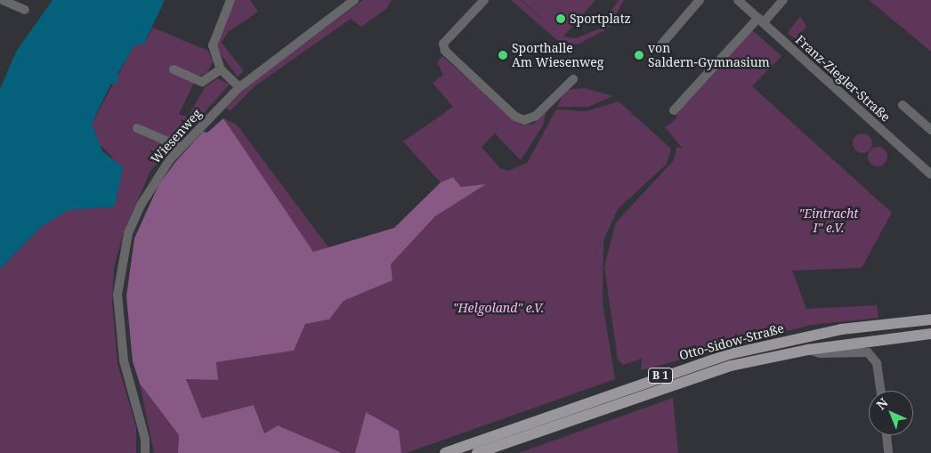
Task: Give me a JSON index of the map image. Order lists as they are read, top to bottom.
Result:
{
  "streets": {
    "main road": ["Otto-Sidow-Straße", "B 1"],
    "street": ["Franz-Ziegler-Straße", "Wiesenweg"]
  },
  "parks": ["\"Eintracht I\" e.V.", "\"Helgoland\" e.V."],
  "places": ["Sportplatz", "Sporthalle Am Wiesenweg", "von Saldern-Gymnasium"],
  "north": "top left"
}
